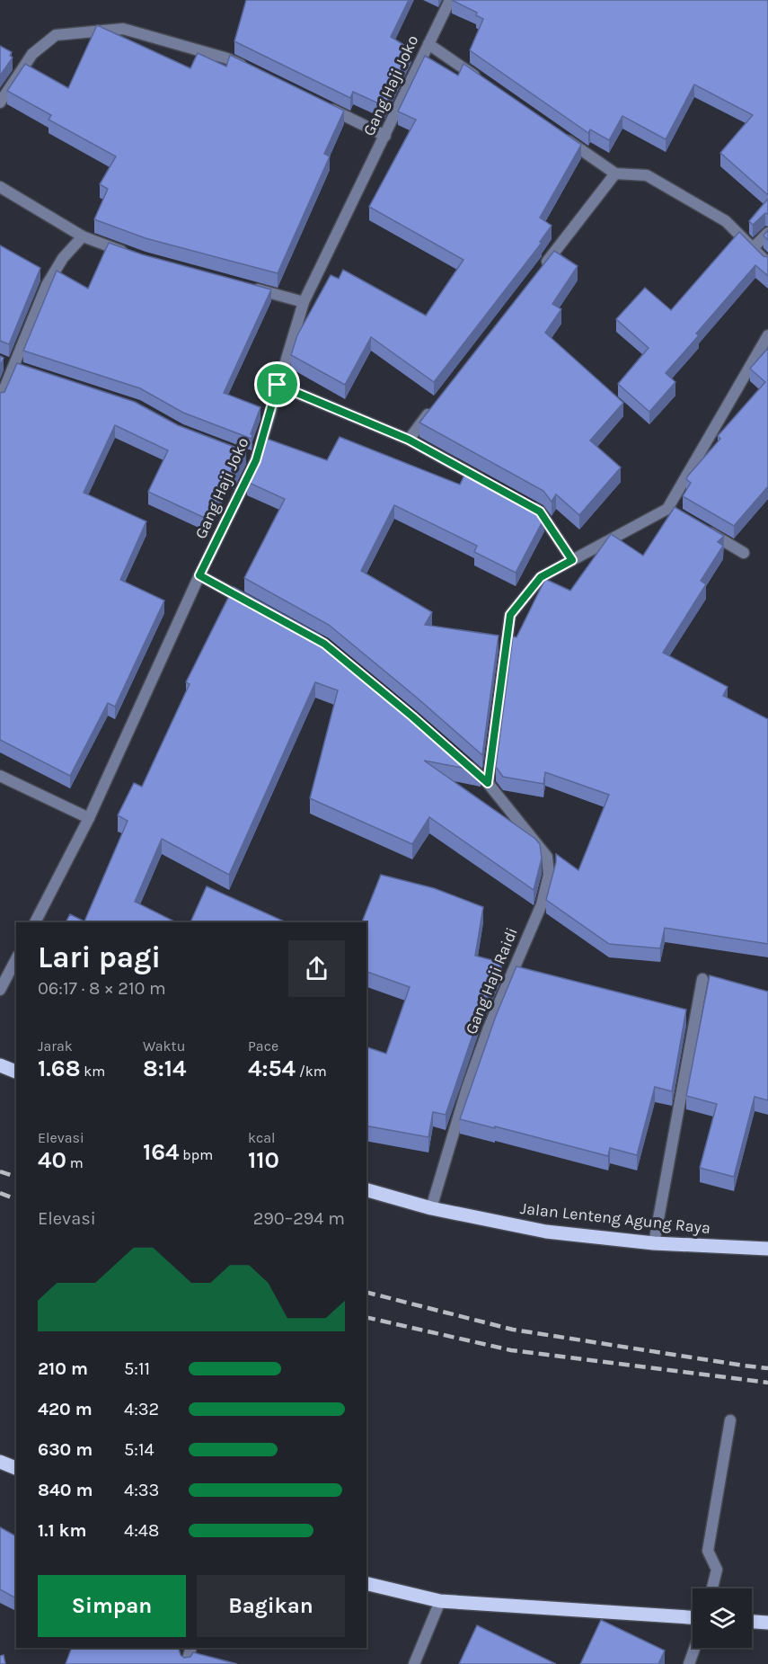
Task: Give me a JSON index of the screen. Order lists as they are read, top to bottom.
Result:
{
  "streets": {
    "main road": ["Jalan Lenteng Agung Raya"],
    "street": ["Gang Haji Joko", "Gang Haji Raidi"]
  },
  "crossings": [
    ["Gang Haji Raidi", "Jalan Lenteng Agung Raya"]
  ],
  "page": {
    "heading": ["Lari pagi", "06:17 · 8 × 210 m"],
    "stats": [
      ["Jarak", "1.68 km"],
      ["Waktu", "8:14"],
      ["Pace", "4:54 /km"],
      ["Elevasi", "40 m"],
      ["164 bpm"],
      ["kcal", "110"]
    ],
    "chart": ["Elevasi", "290–294 m"],
    "list": [
      {
        "name": "210 m",
        "note": "5:11"
      },
      {
        "name": "420 m",
        "note": "4:32"
      },
      {
        "name": "630 m",
        "note": "5:14"
      },
      {
        "name": "840 m",
        "note": "4:33"
      },
      {
        "name": "1.1 km",
        "note": "4:48"
      }
    ],
    "buttons": ["Simpan", "Bagikan"]
  }
}
